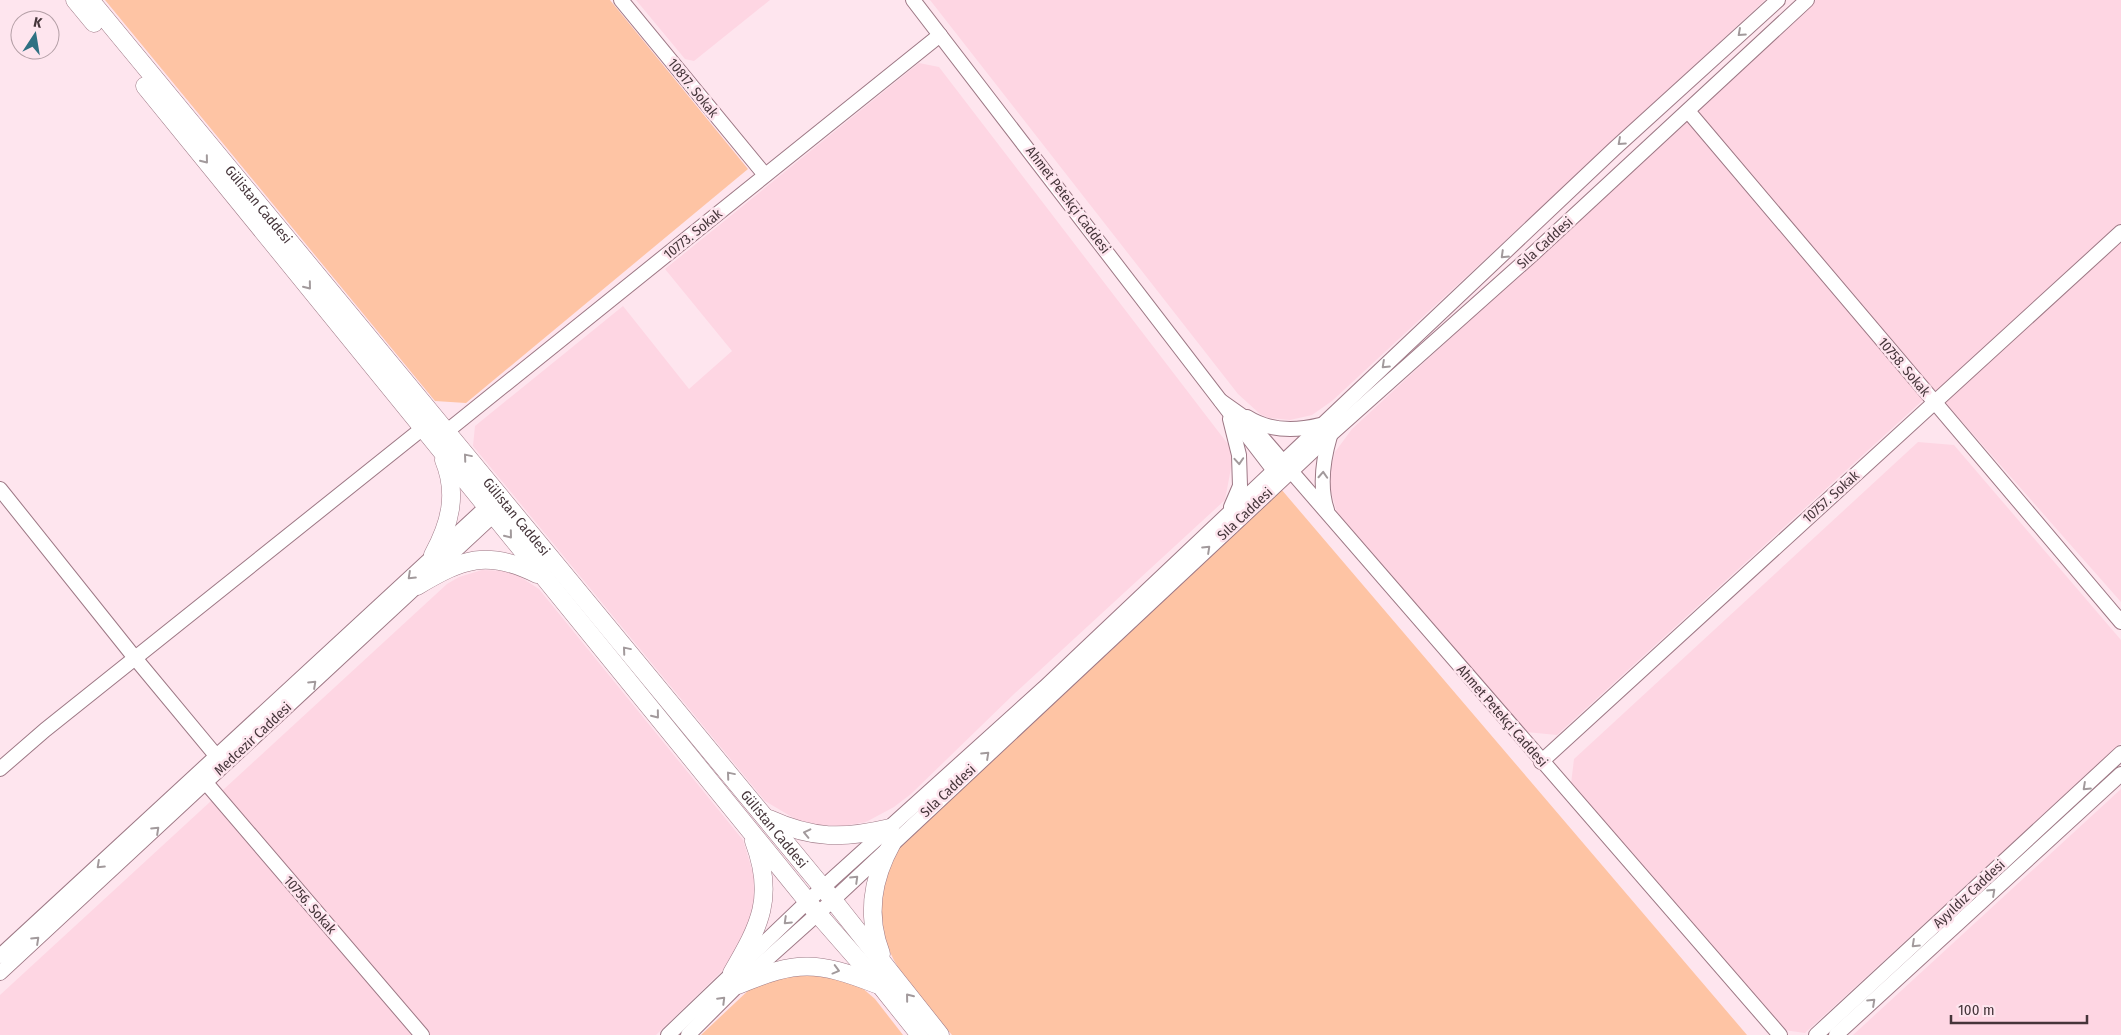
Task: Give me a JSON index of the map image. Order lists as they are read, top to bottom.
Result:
{
  "streets": {
    "main road": ["Gülistan Caddesi"],
    "street": [
      "10817. Sokak",
      "Ahmet Petekçi Caddesi",
      "10773. Sokak",
      "Sıla Caddesi",
      "10758. Sokak",
      "10757. Sokak",
      "Medcezir Caddesi",
      "Ayyıldız Caddesi",
      "10756. Sokak"
    ]
  },
  "crossings": [
    ["10817. Sokak", "10773. Sokak"],
    ["Ahmet Petekçi Caddesi", "10773. Sokak"],
    ["Ahmet Petekçi Caddesi", "Sıla Caddesi"],
    ["Ahmet Petekçi Caddesi", "10757. Sokak"],
    ["Gülistan Caddesi", "10773. Sokak"],
    ["Gülistan Caddesi", "Sıla Caddesi"],
    ["Gülistan Caddesi", "Medcezir Caddesi"],
    ["Sıla Caddesi", "10758. Sokak"],
    ["10758. Sokak", "10757. Sokak"],
    ["Medcezir Caddesi", "10756. Sokak"]
  ],
  "scale_bar": "100 m",
  "north": "top"
}
